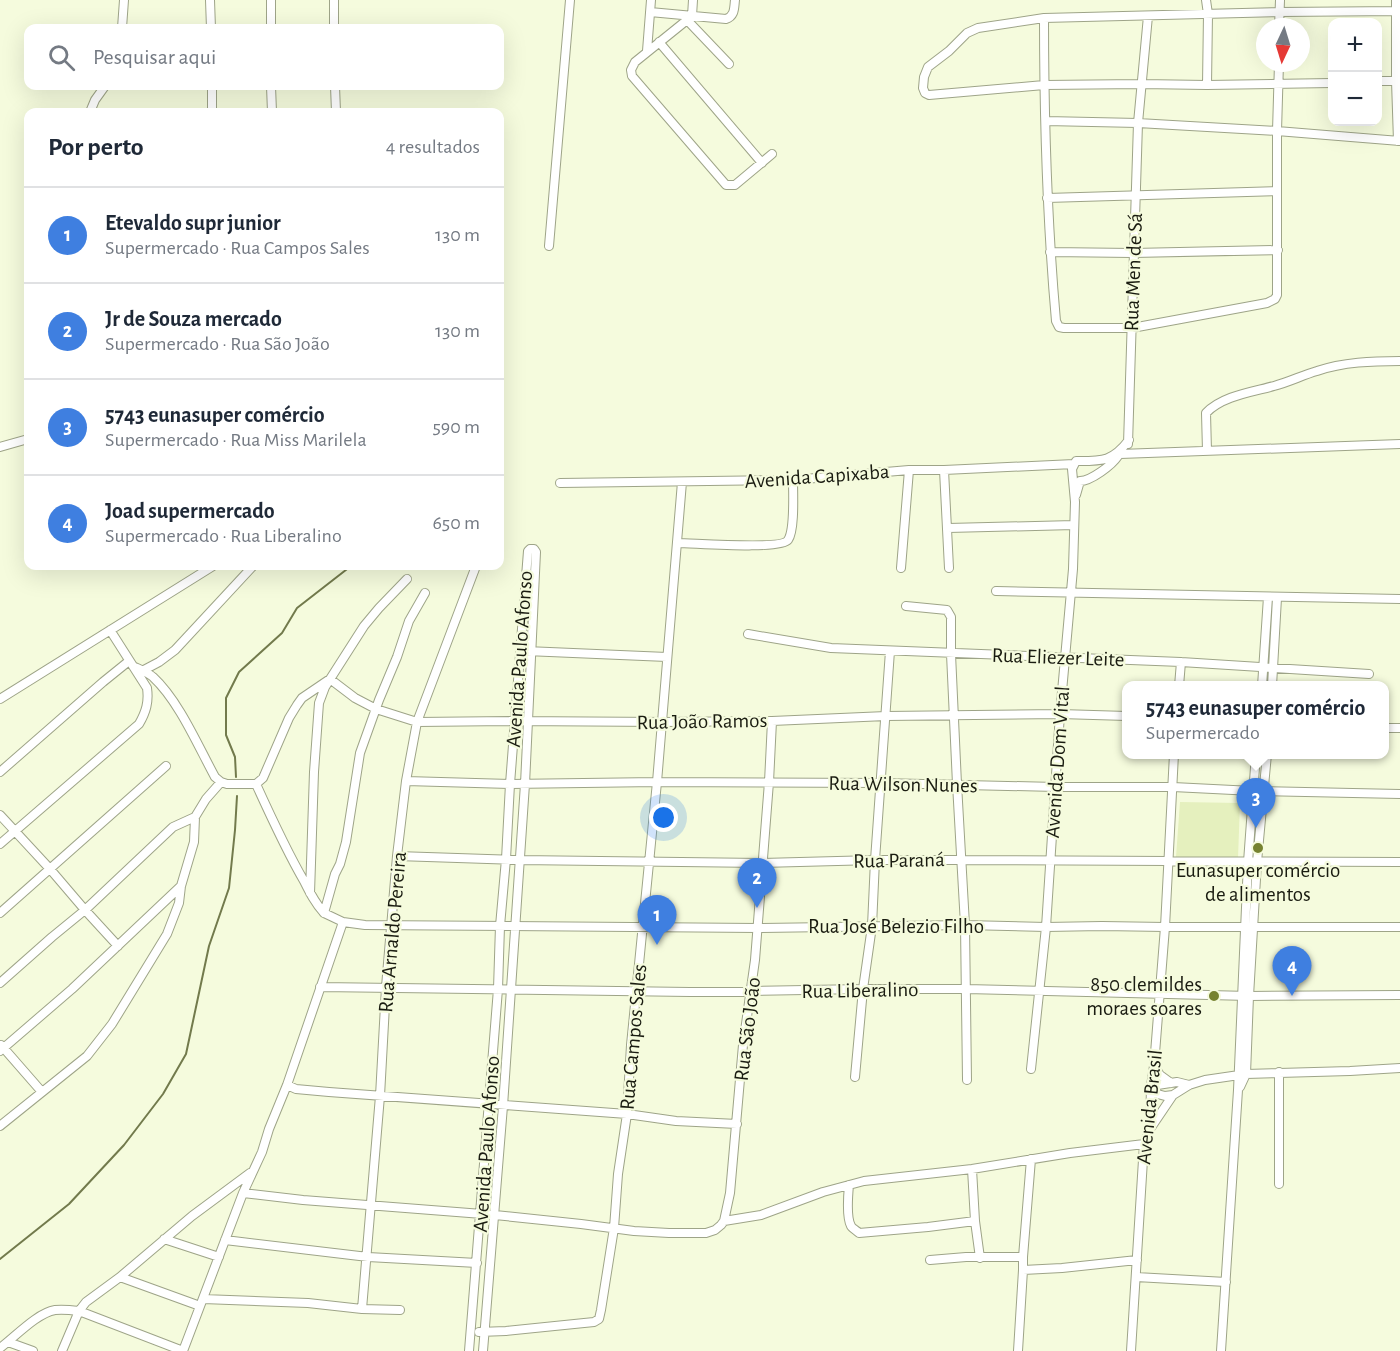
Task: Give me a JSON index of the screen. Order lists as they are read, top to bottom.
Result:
{
  "streets": {
    "street": [
      "Rua Men de Sá",
      "Avenida Capixaba",
      "Rua Eliezer Leite",
      "Avenida Paulo Afonso",
      "Rua João Ramos",
      "Avenida Dom Vital",
      "Rua Wilson Nunes",
      "Rua Paraná",
      "Rua José Belezio Filho",
      "Rua Arnaldo Pereira",
      "Rua Liberalino",
      "Rua São João",
      "Rua Campos Sales",
      "Avenida Brasil"
    ]
  },
  "crossings": [
    ["Rua Men de Sá", "Avenida Capixaba"],
    ["Avenida Capixaba", "Avenida Dom Vital"],
    ["Avenida Capixaba", "Rua Campos Sales"],
    ["Rua Eliezer Leite", "Avenida Dom Vital"],
    ["Avenida Paulo Afonso", "Rua João Ramos"],
    ["Avenida Paulo Afonso", "Rua Wilson Nunes"],
    ["Avenida Paulo Afonso", "Rua Paraná"],
    ["Avenida Paulo Afonso", "Rua José Belezio Filho"],
    ["Avenida Paulo Afonso", "Rua Liberalino"],
    ["Avenida Paulo Afonso", "Rua Campos Sales"],
    ["Rua João Ramos", "Avenida Dom Vital"],
    ["Rua João Ramos", "Rua Arnaldo Pereira"],
    ["Rua João Ramos", "Rua São João"],
    ["Rua João Ramos", "Rua Campos Sales"],
    ["Avenida Dom Vital", "Rua Wilson Nunes"],
    ["Avenida Dom Vital", "Rua Paraná"],
    ["Avenida Dom Vital", "Rua José Belezio Filho"],
    ["Avenida Dom Vital", "Rua Liberalino"],
    ["Rua Wilson Nunes", "Rua Arnaldo Pereira"],
    ["Rua Wilson Nunes", "Rua São João"],
    ["Rua Wilson Nunes", "Rua Campos Sales"],
    ["Rua Wilson Nunes", "Avenida Brasil"],
    ["Rua Paraná", "Rua Arnaldo Pereira"],
    ["Rua Paraná", "Rua São João"],
    ["Rua Paraná", "Rua Campos Sales"],
    ["Rua Paraná", "Avenida Brasil"],
    ["Rua José Belezio Filho", "Rua Arnaldo Pereira"],
    ["Rua José Belezio Filho", "Rua São João"],
    ["Rua José Belezio Filho", "Rua Campos Sales"],
    ["Rua José Belezio Filho", "Avenida Brasil"],
    ["Rua Arnaldo Pereira", "Rua Liberalino"],
    ["Rua Liberalino", "Rua São João"],
    ["Rua Liberalino", "Rua Campos Sales"],
    ["Rua Liberalino", "Avenida Brasil"]
  ],
  "places": ["Eunasuper comércio de alimentos", "850 clemildes moraes soares"],
  "north": "bottom",
  "page": {
    "map_buttons": ["+", "−"],
    "search": "Pesquisar aqui",
    "heading": ["Por perto", "4 resultados"],
    "list": [
      {
        "mark": "1",
        "name": "Etevaldo supr junior",
        "note": "Supermercado · Rua Campos Sales",
        "value": "130 m"
      },
      {
        "mark": "2",
        "name": "Jr de Souza mercado",
        "note": "Supermercado · Rua São João",
        "value": "130 m"
      },
      {
        "mark": "3",
        "name": "5743 eunasuper comércio",
        "note": "Supermercado · Rua Miss Marilela",
        "value": "590 m"
      },
      {
        "mark": "4",
        "name": "Joad supermercado",
        "note": "Supermercado · Rua Liberalino",
        "value": "650 m"
      }
    ],
    "popup": ["5743 eunasuper comércio", "Supermercado"],
    "pins": [
      "3",
      "2",
      "1",
      "4"
    ]
  }
}
